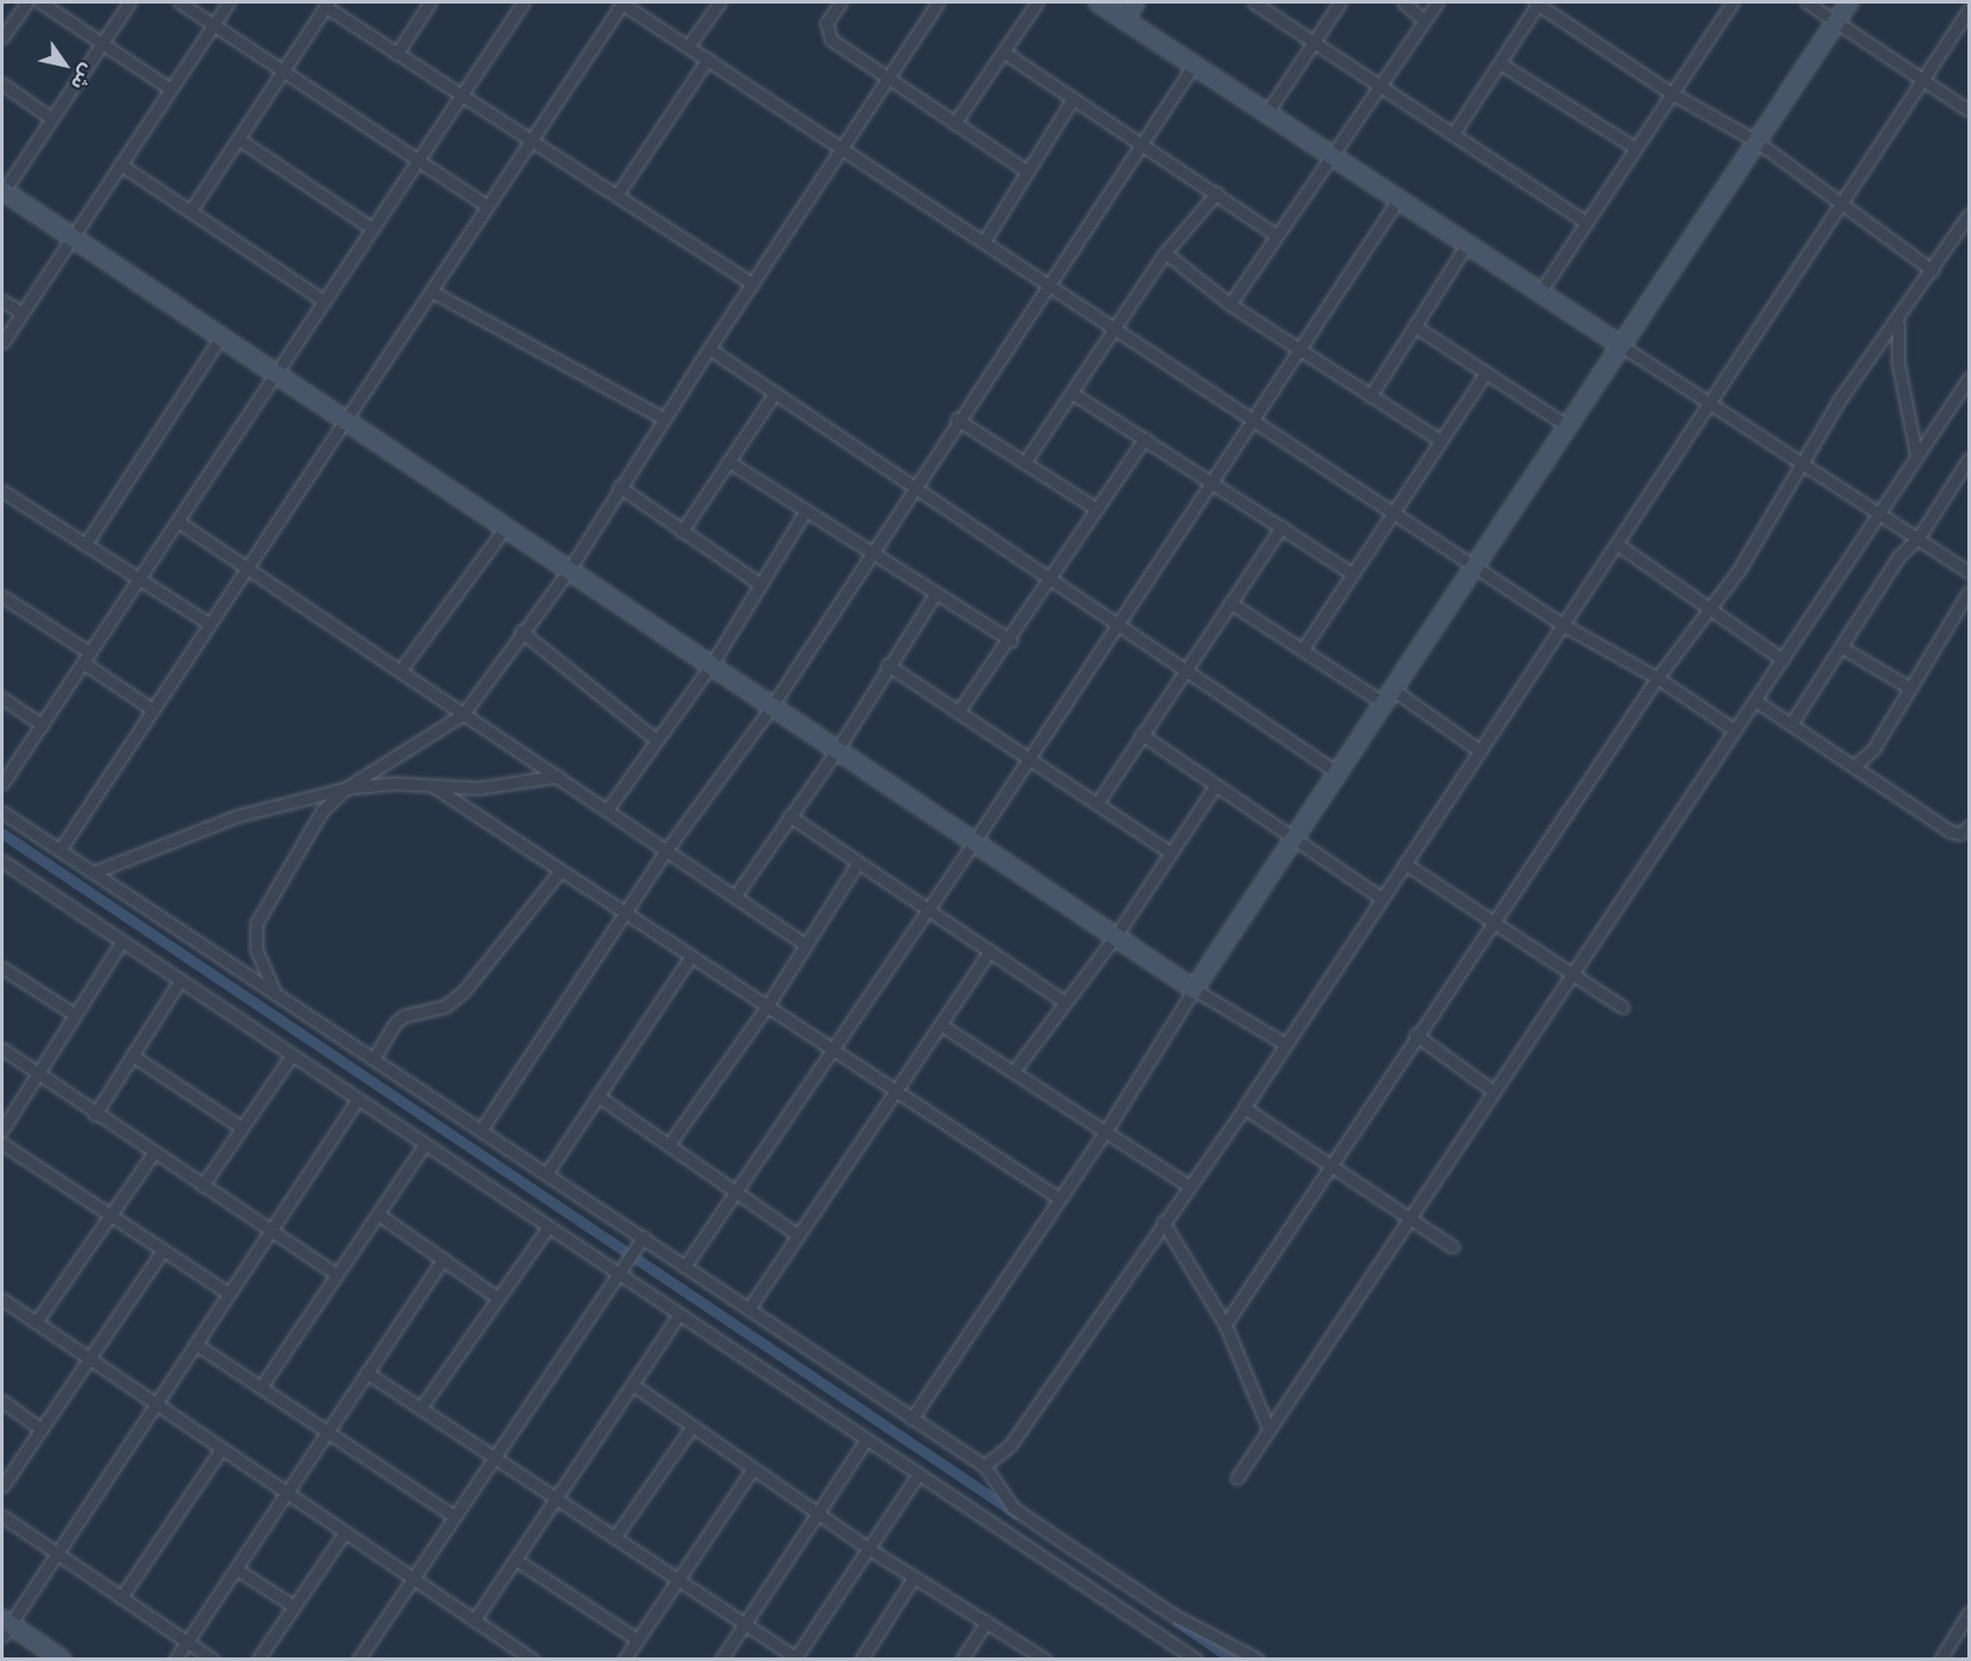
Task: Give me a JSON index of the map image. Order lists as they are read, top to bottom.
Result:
{
  "north": "bottom right"
}
